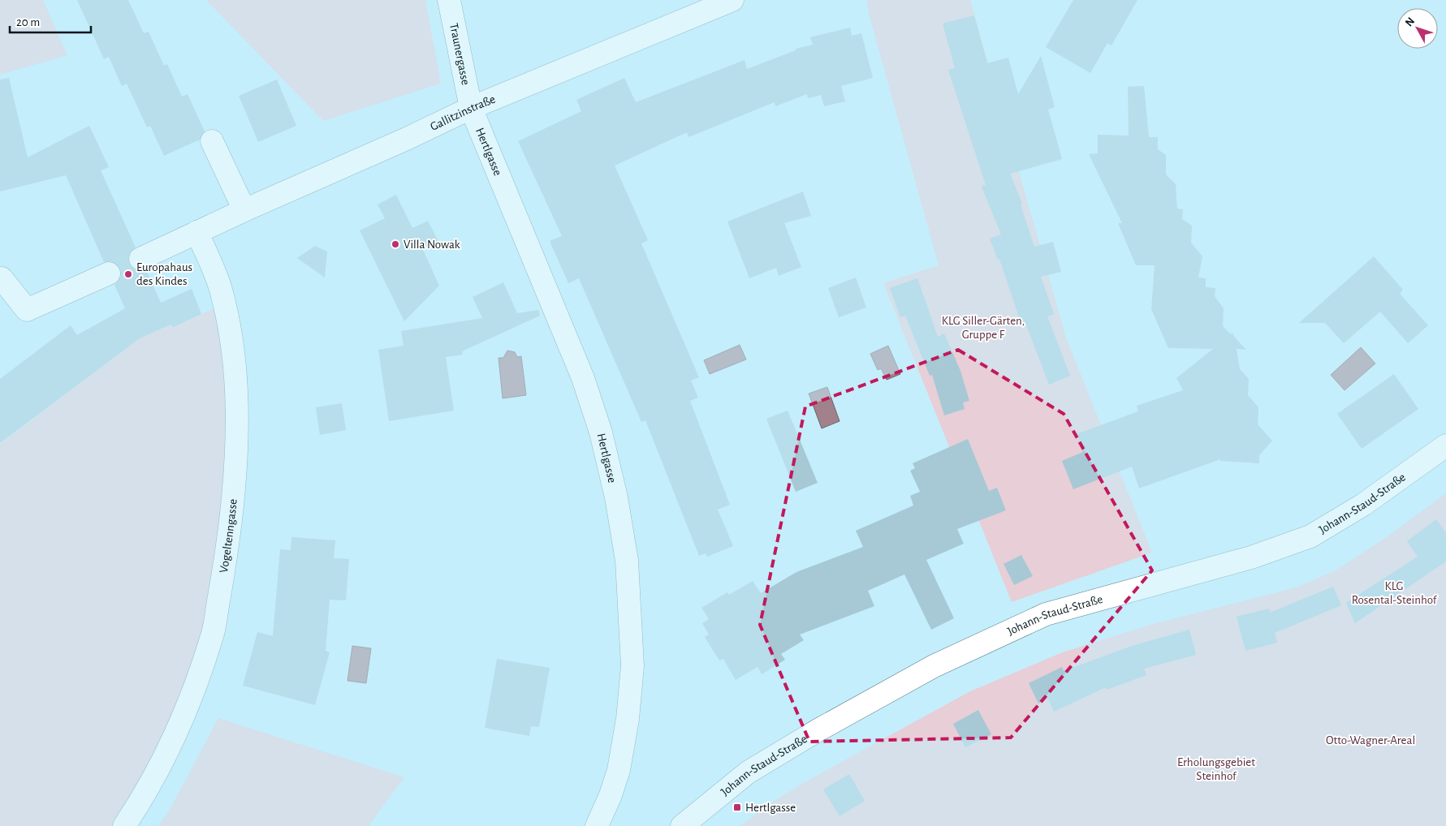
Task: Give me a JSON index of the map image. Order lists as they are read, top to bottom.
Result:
{
  "streets": {
    "street": [
      "Traunergasse",
      "Gallitzinstraße",
      "Hertlgasse",
      "Johann-Staud-Straße",
      "Vogeltenngasse"
    ]
  },
  "crossings": [
    ["Traunergasse", "Gallitzinstraße"],
    ["Traunergasse", "Hertlgasse"],
    ["Gallitzinstraße", "Hertlgasse"],
    ["Gallitzinstraße", "Vogeltenngasse"]
  ],
  "parks": [
    "KLG Siller-Gärten, Gruppe F",
    "KLG Rosental-Steinhof",
    "Otto-Wagner-Areal",
    "Erholungsgebiet Steinhof"
  ],
  "places": {
    "other": ["Villa Nowak", "Europahaus des Kindes"],
    "transit": ["Hertlgasse"]
  },
  "scale_bar": "20 m",
  "north": "top left"
}
